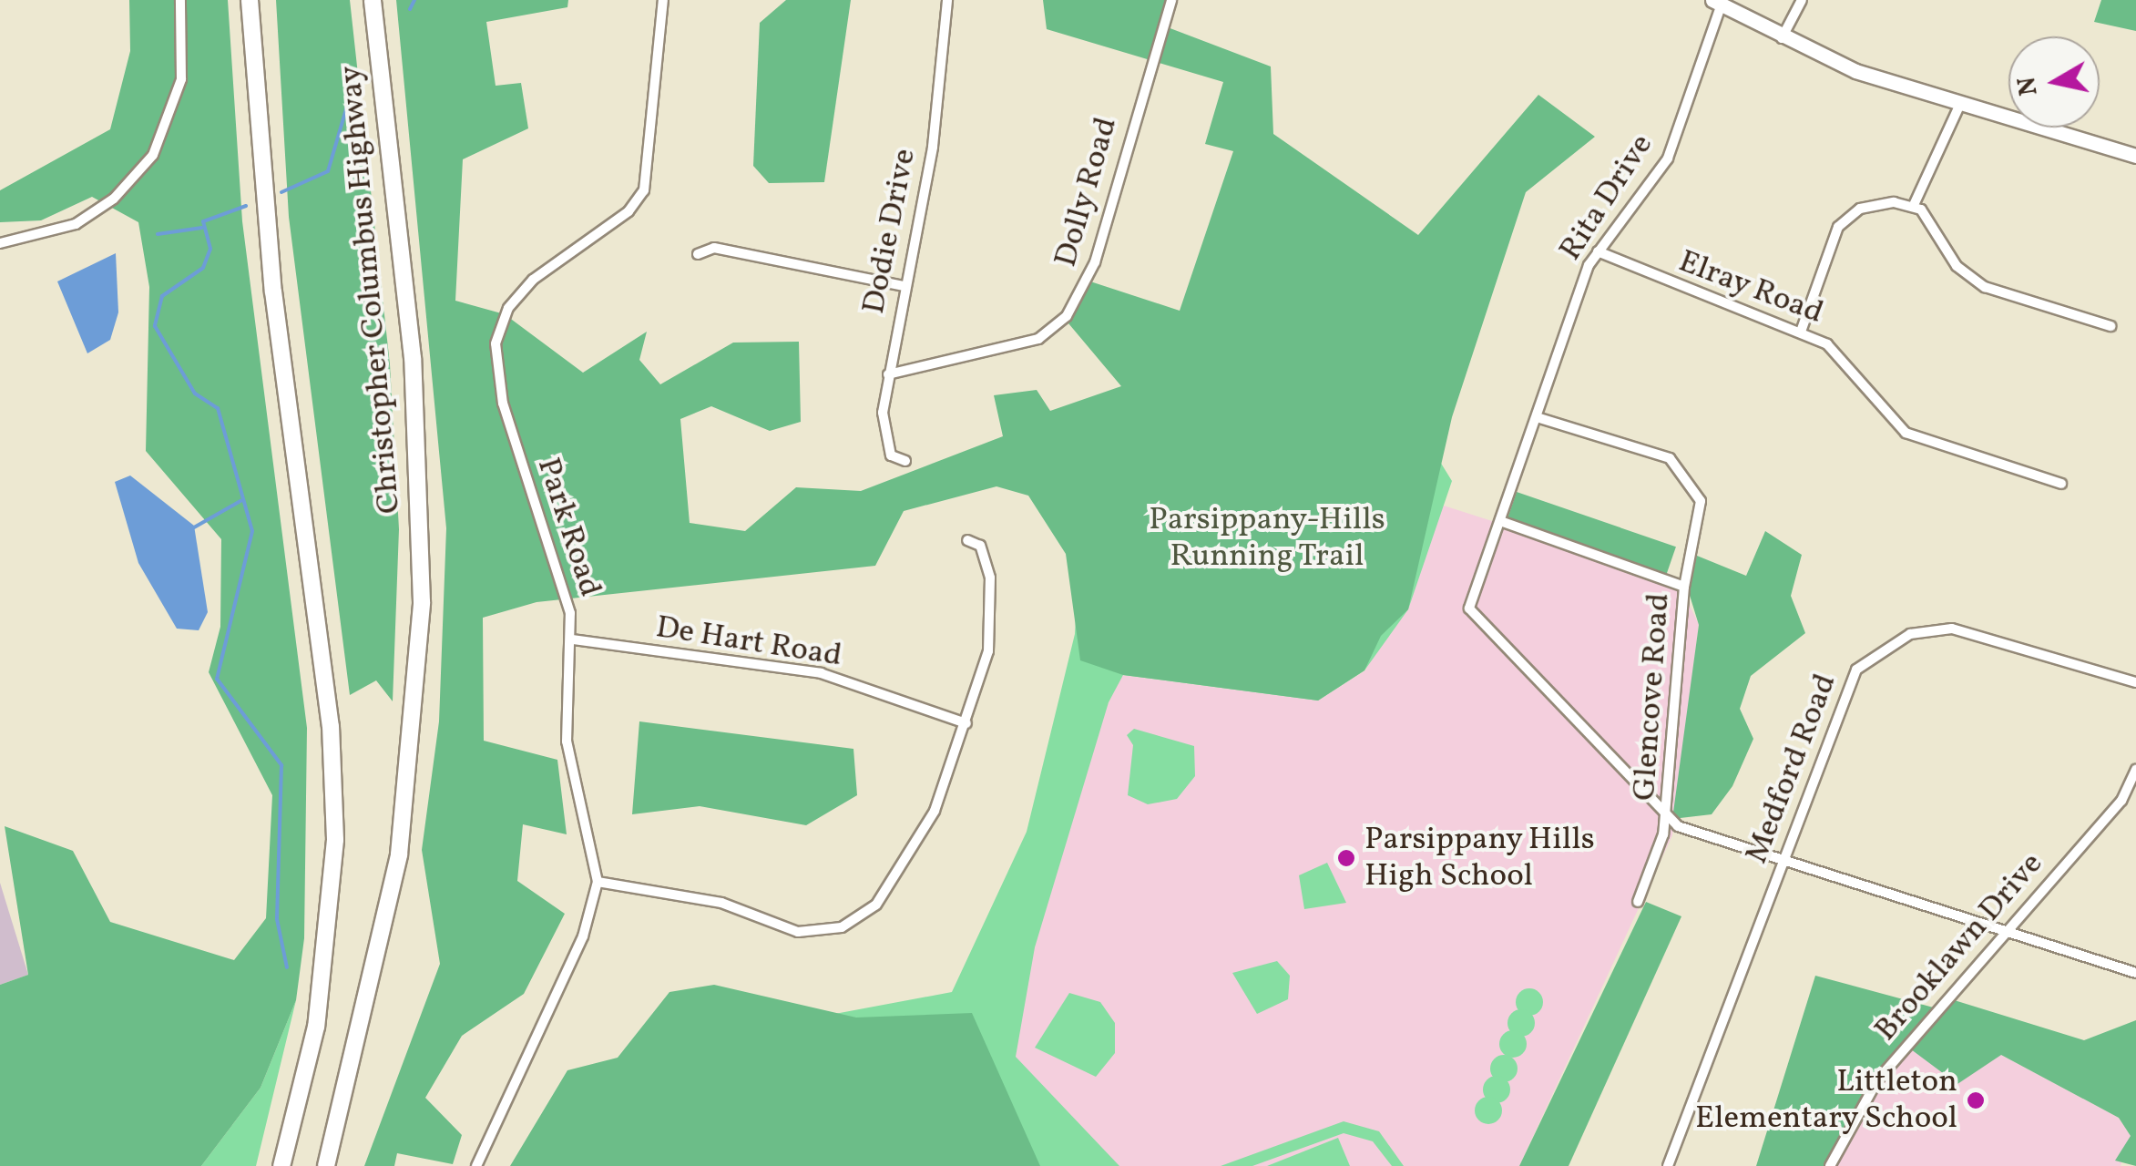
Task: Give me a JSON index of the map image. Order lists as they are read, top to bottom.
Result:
{
  "streets": {
    "highway": ["Christopher Columbus Highway"],
    "street": [
      "Dolly Road",
      "Rita Drive",
      "Dodie Drive",
      "Elray Road",
      "Park Road",
      "De Hart Road",
      "Glencove Road",
      "Medford Road",
      "Brooklawn Drive"
    ]
  },
  "crossings": [
    ["Dolly Road", "Dodie Drive"],
    ["Rita Drive", "Elray Road"],
    ["Rita Drive", "Glencove Road"],
    ["Park Road", "De Hart Road"],
    ["Glencove Road", "Medford Road"],
    ["Glencove Road", "Brooklawn Drive"]
  ],
  "parks": ["Parsippany-Hills Running Trail"],
  "places": ["Parsippany Hills High School", "Littleton Elementary School"],
  "north": "left"
}
